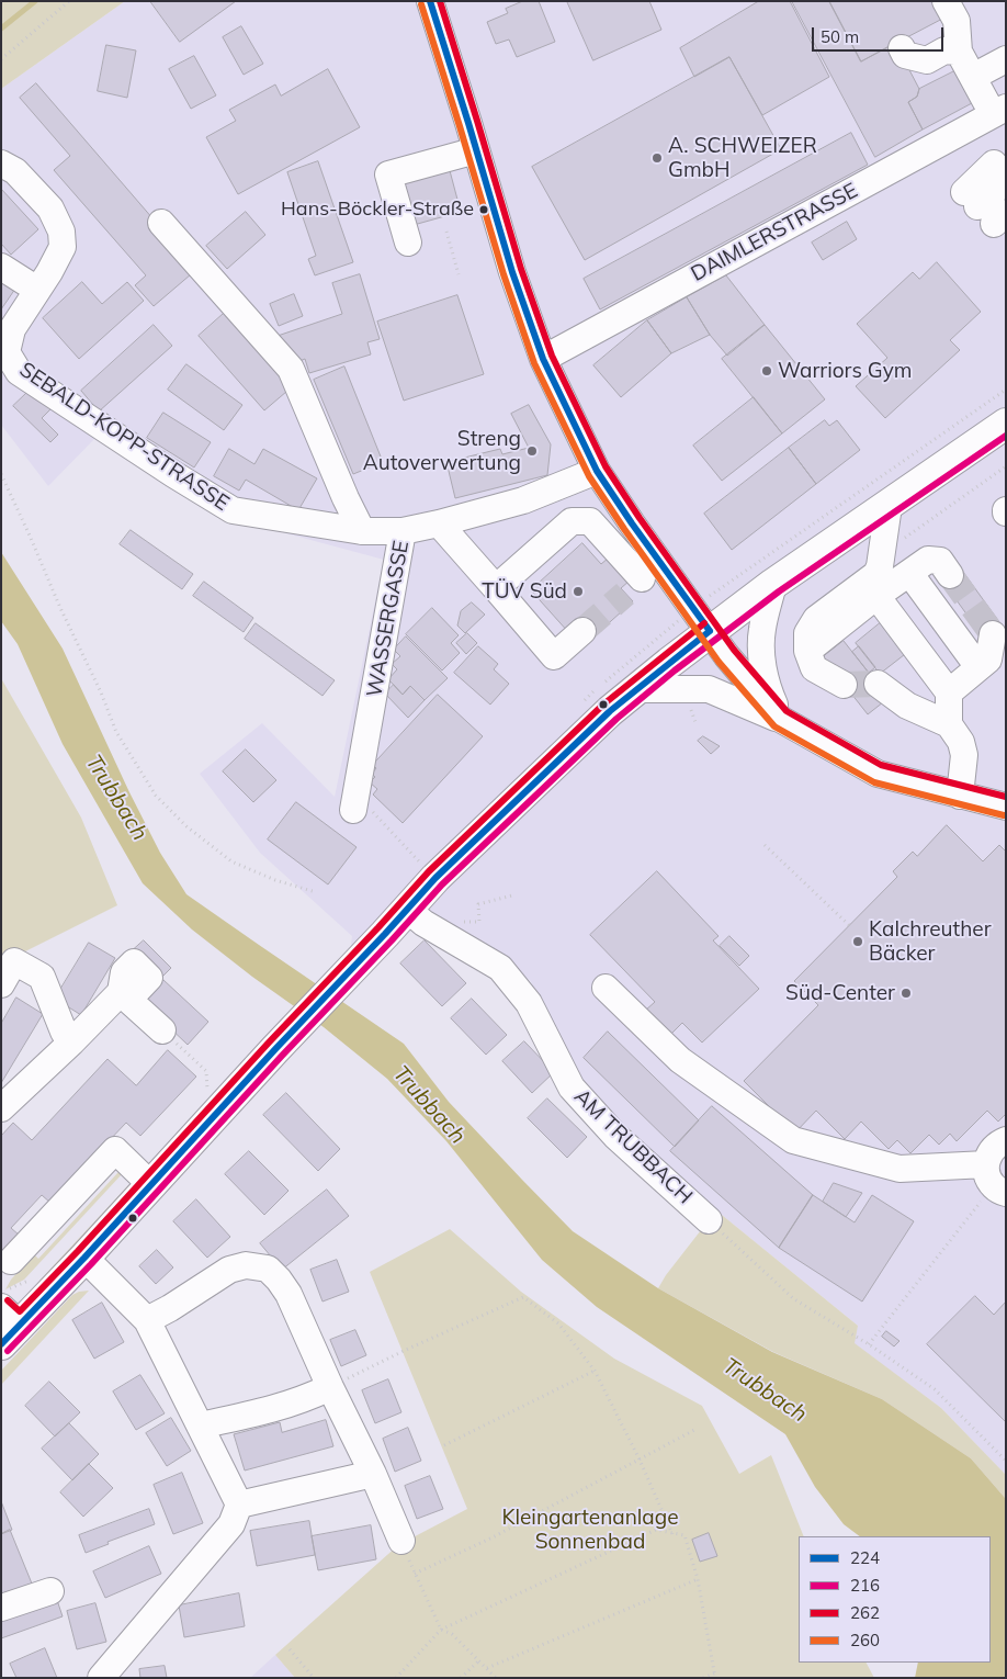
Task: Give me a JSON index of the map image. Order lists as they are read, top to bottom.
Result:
{
  "streets": {
    "street": [
      "DAIMLERSTRASSE",
      "SEBALD-KOPP-STRASSE",
      "WASSERGASSE",
      "AM TRUBBACH"
    ]
  },
  "crossings": [
    ["SEBALD-KOPP-STRASSE", "WASSERGASSE"]
  ],
  "water": ["Trubbach"],
  "parks": ["Kleingartenanlage Sonnenbad"],
  "places": [
    "A. SCHWEIZER GmbH",
    "Hans-Böckler-Straße",
    "Warriors Gym",
    "Streng Autoverwertung",
    "TÜV Süd",
    "Kalchreuther Bäcker",
    "Süd-Center"
  ],
  "lines": [
    "transit line 224",
    "transit line 262",
    "transit line 260",
    "transit line 216"
  ],
  "legend": [
    "224",
    "216",
    "262",
    "260"
  ],
  "scale_bar": "50 m"
}
